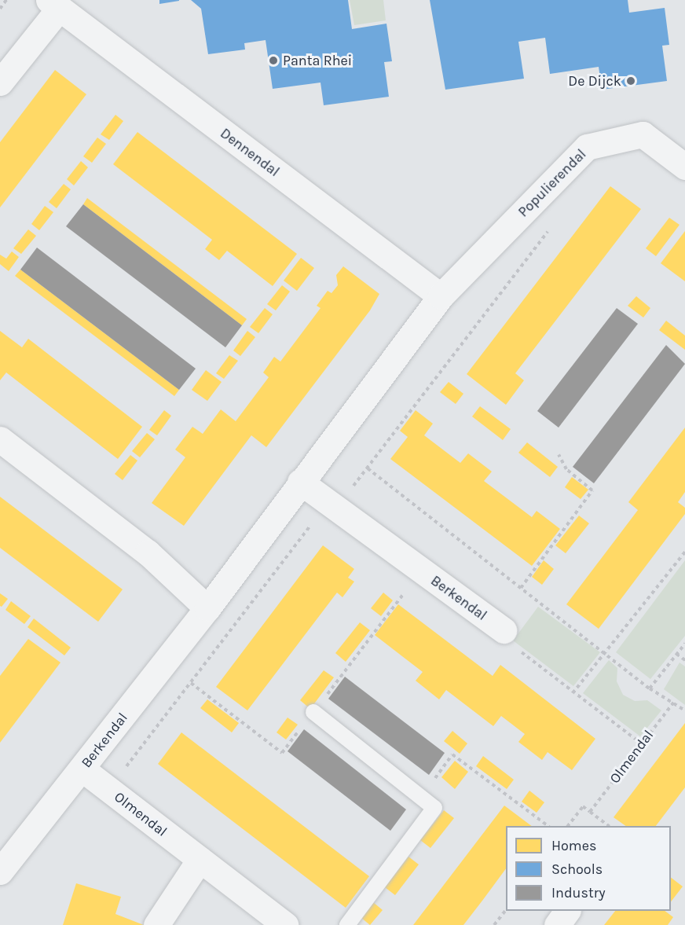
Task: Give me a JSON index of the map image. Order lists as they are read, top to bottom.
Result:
{
  "streets": {
    "street": [
      "Dennendal",
      "Populierendal",
      "Berkendal",
      "Olmendal"
    ]
  },
  "crossings": [
    ["Dennendal", "Populierendal"],
    ["Dennendal", "Berkendal"],
    ["Populierendal", "Berkendal"],
    ["Berkendal", "Olmendal"]
  ],
  "places": ["Panta Rhei", "De Dijck"],
  "legend": ["Homes", "Schools", "Industry"]
}
